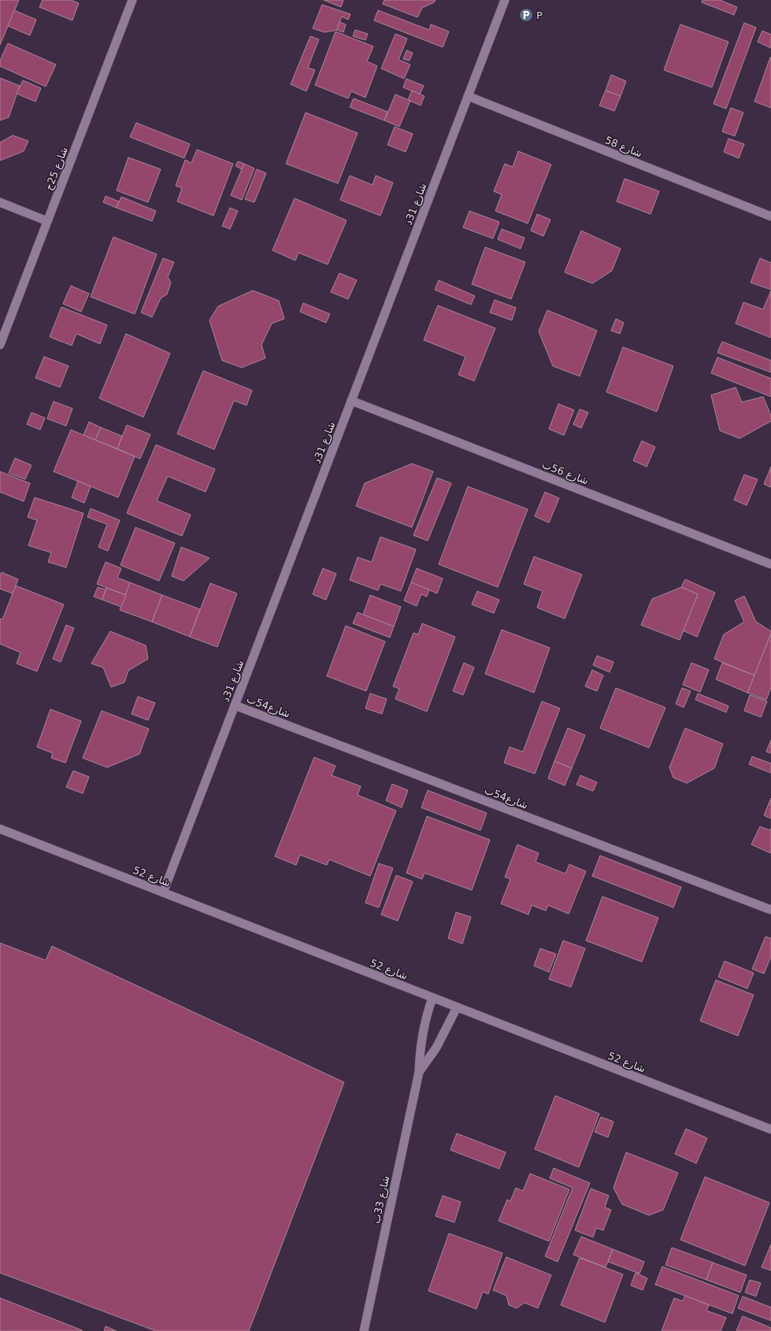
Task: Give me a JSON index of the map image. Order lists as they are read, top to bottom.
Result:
{
  "streets": {
    "street": [
      "شارع 58",
      "شارع 25ج",
      "شارع 31د",
      "شارع 56ب",
      "شارع54ب",
      "شارع 52",
      "شارع 33ب"
    ]
  },
  "crossings": [
    ["شارع 58", "شارع 31د"],
    ["شارع 31د", "شارع 56ب"],
    ["شارع 31د", "شارع54ب"],
    ["شارع 31د", "شارع 52"],
    ["شارع 52", "شارع 33ب"]
  ],
  "places": {
    "parking": ["P"]
  }
}
